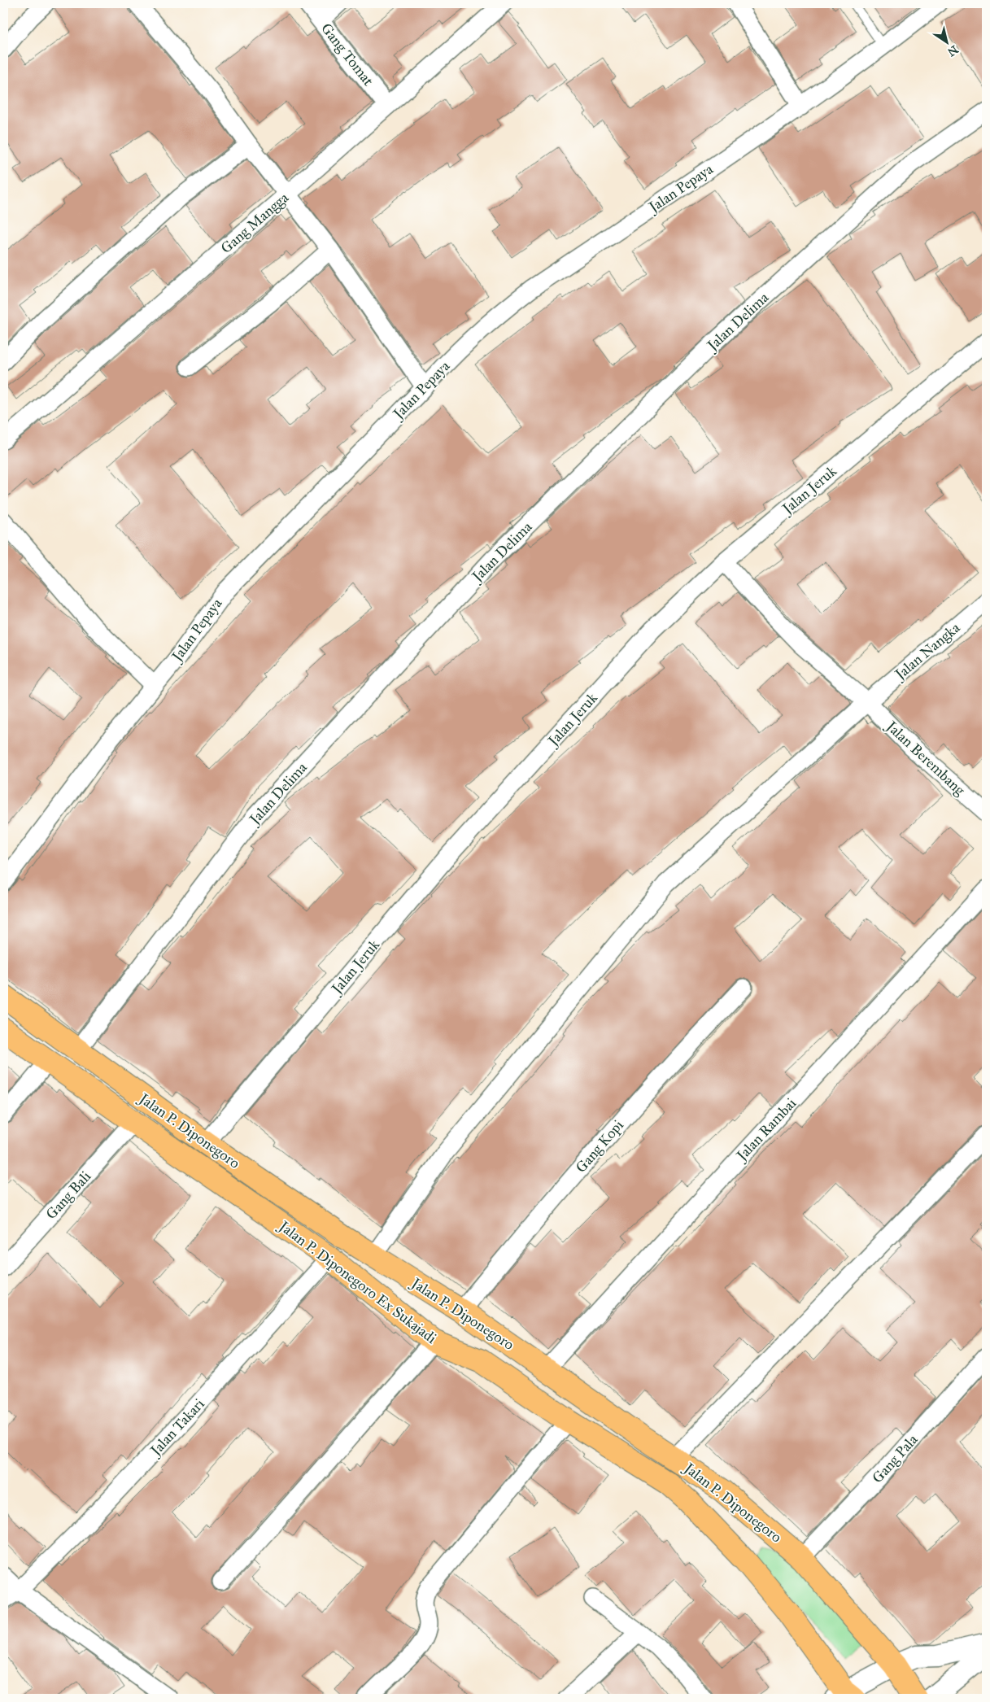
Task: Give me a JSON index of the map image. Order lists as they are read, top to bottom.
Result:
{
  "streets": {
    "main road": ["Jalan P. Diponegoro", "Jalan P. Diponegoro Ex Sukajadi"],
    "street": [
      "Gang Tomat",
      "Jalan Pepaya",
      "Gang Mangga",
      "Jalan Delima",
      "Jalan Jeruk",
      "Jalan Nangka",
      "Jalan Berembang",
      "Jalan Rambai",
      "Gang Kopi",
      "Gang Bali",
      "Jalan Takari",
      "Gang Pala"
    ]
  },
  "crossings": [
    ["Gang Tomat", "Gang Mangga"],
    ["Jalan Delima", "Jalan P. Diponegoro"],
    ["Jalan Jeruk", "Jalan Berembang"],
    ["Jalan Jeruk", "Jalan P. Diponegoro"],
    ["Jalan Nangka", "Jalan Berembang"],
    ["Jalan Nangka", "Jalan P. Diponegoro"],
    ["Jalan Rambai", "Jalan P. Diponegoro"],
    ["Jalan P. Diponegoro", "Gang Kopi"],
    ["Jalan P. Diponegoro", "Gang Pala"],
    ["Gang Bali", "Jalan P. Diponegoro Ex Sukajadi"],
    ["Jalan P. Diponegoro Ex Sukajadi", "Jalan Takari"]
  ],
  "north": "bottom right"
}
